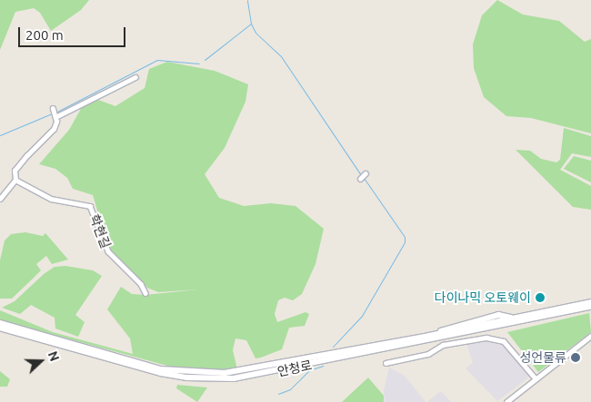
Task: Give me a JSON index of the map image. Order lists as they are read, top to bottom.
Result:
{
  "streets": {
    "street": ["학현길", "안청로"]
  },
  "places": ["다이나믹 오토웨이", "성언물류"],
  "scale_bar": "200 m",
  "north": "right"
}
